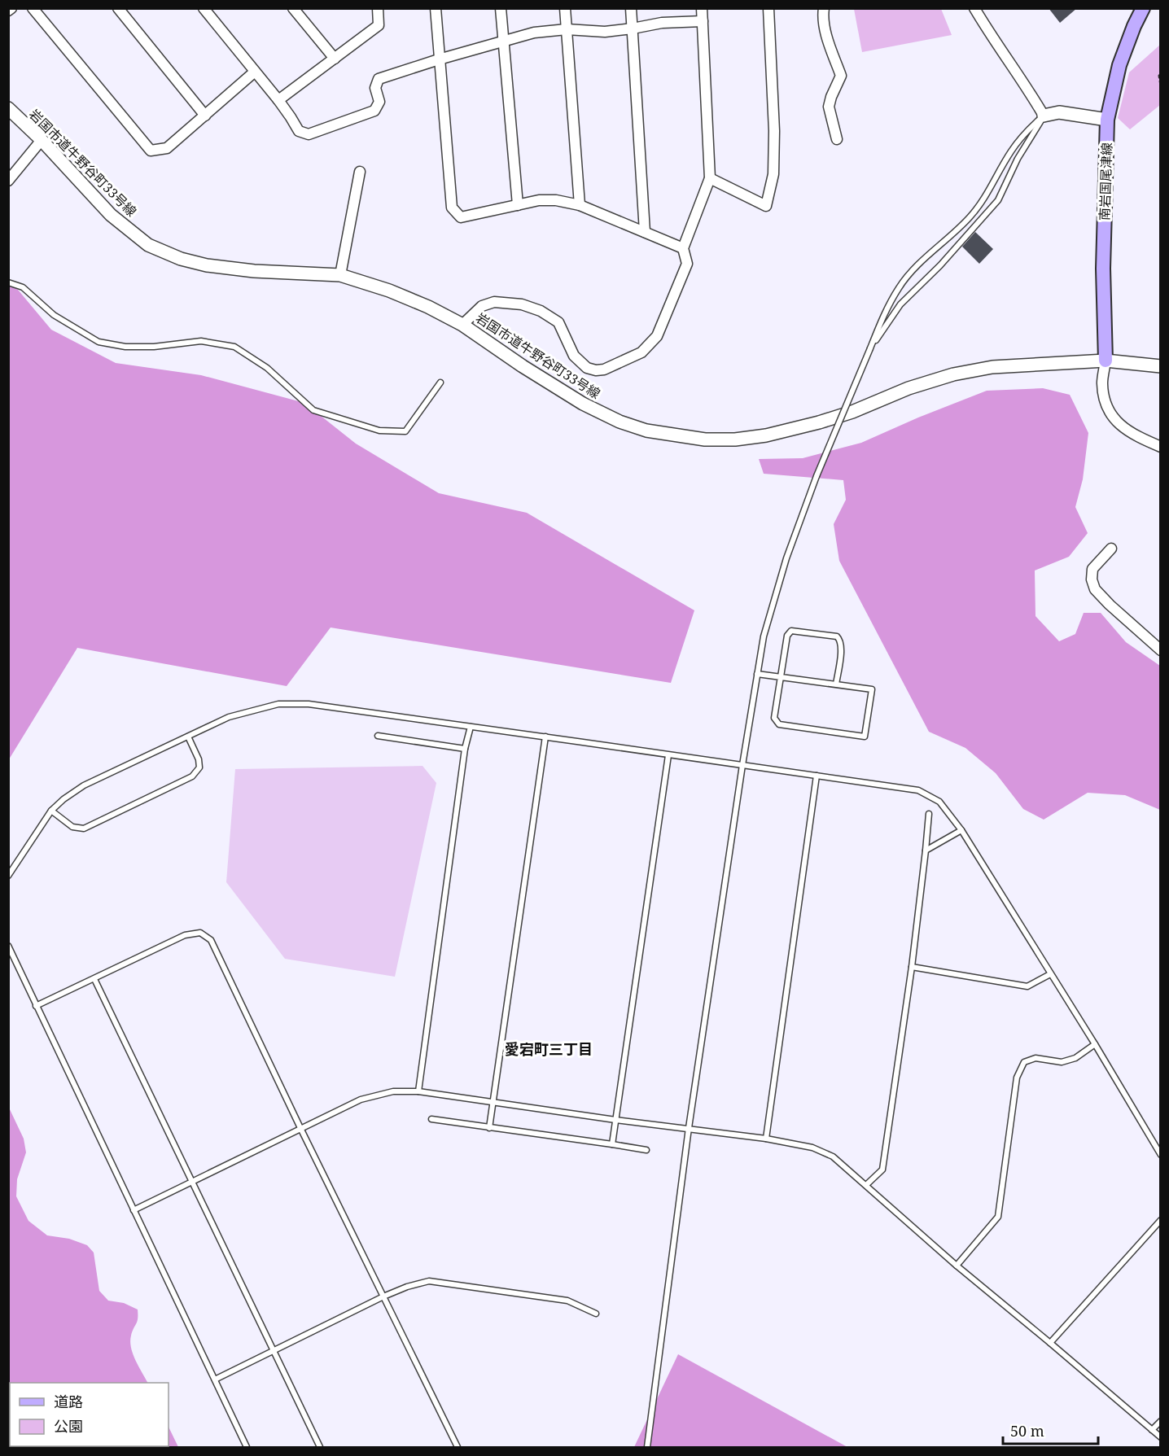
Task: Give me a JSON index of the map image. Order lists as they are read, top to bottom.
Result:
{
  "streets": {
    "main road": ["南岩国尾津線"],
    "street": ["岩国市道牛野谷町33号線"]
  },
  "crossings": [
    ["岩国市道牛野谷町33号線", "南岩国尾津線"]
  ],
  "districts": ["愛宕町三丁目"],
  "legend": ["道路", "公園"],
  "scale_bar": "50 m"
}
